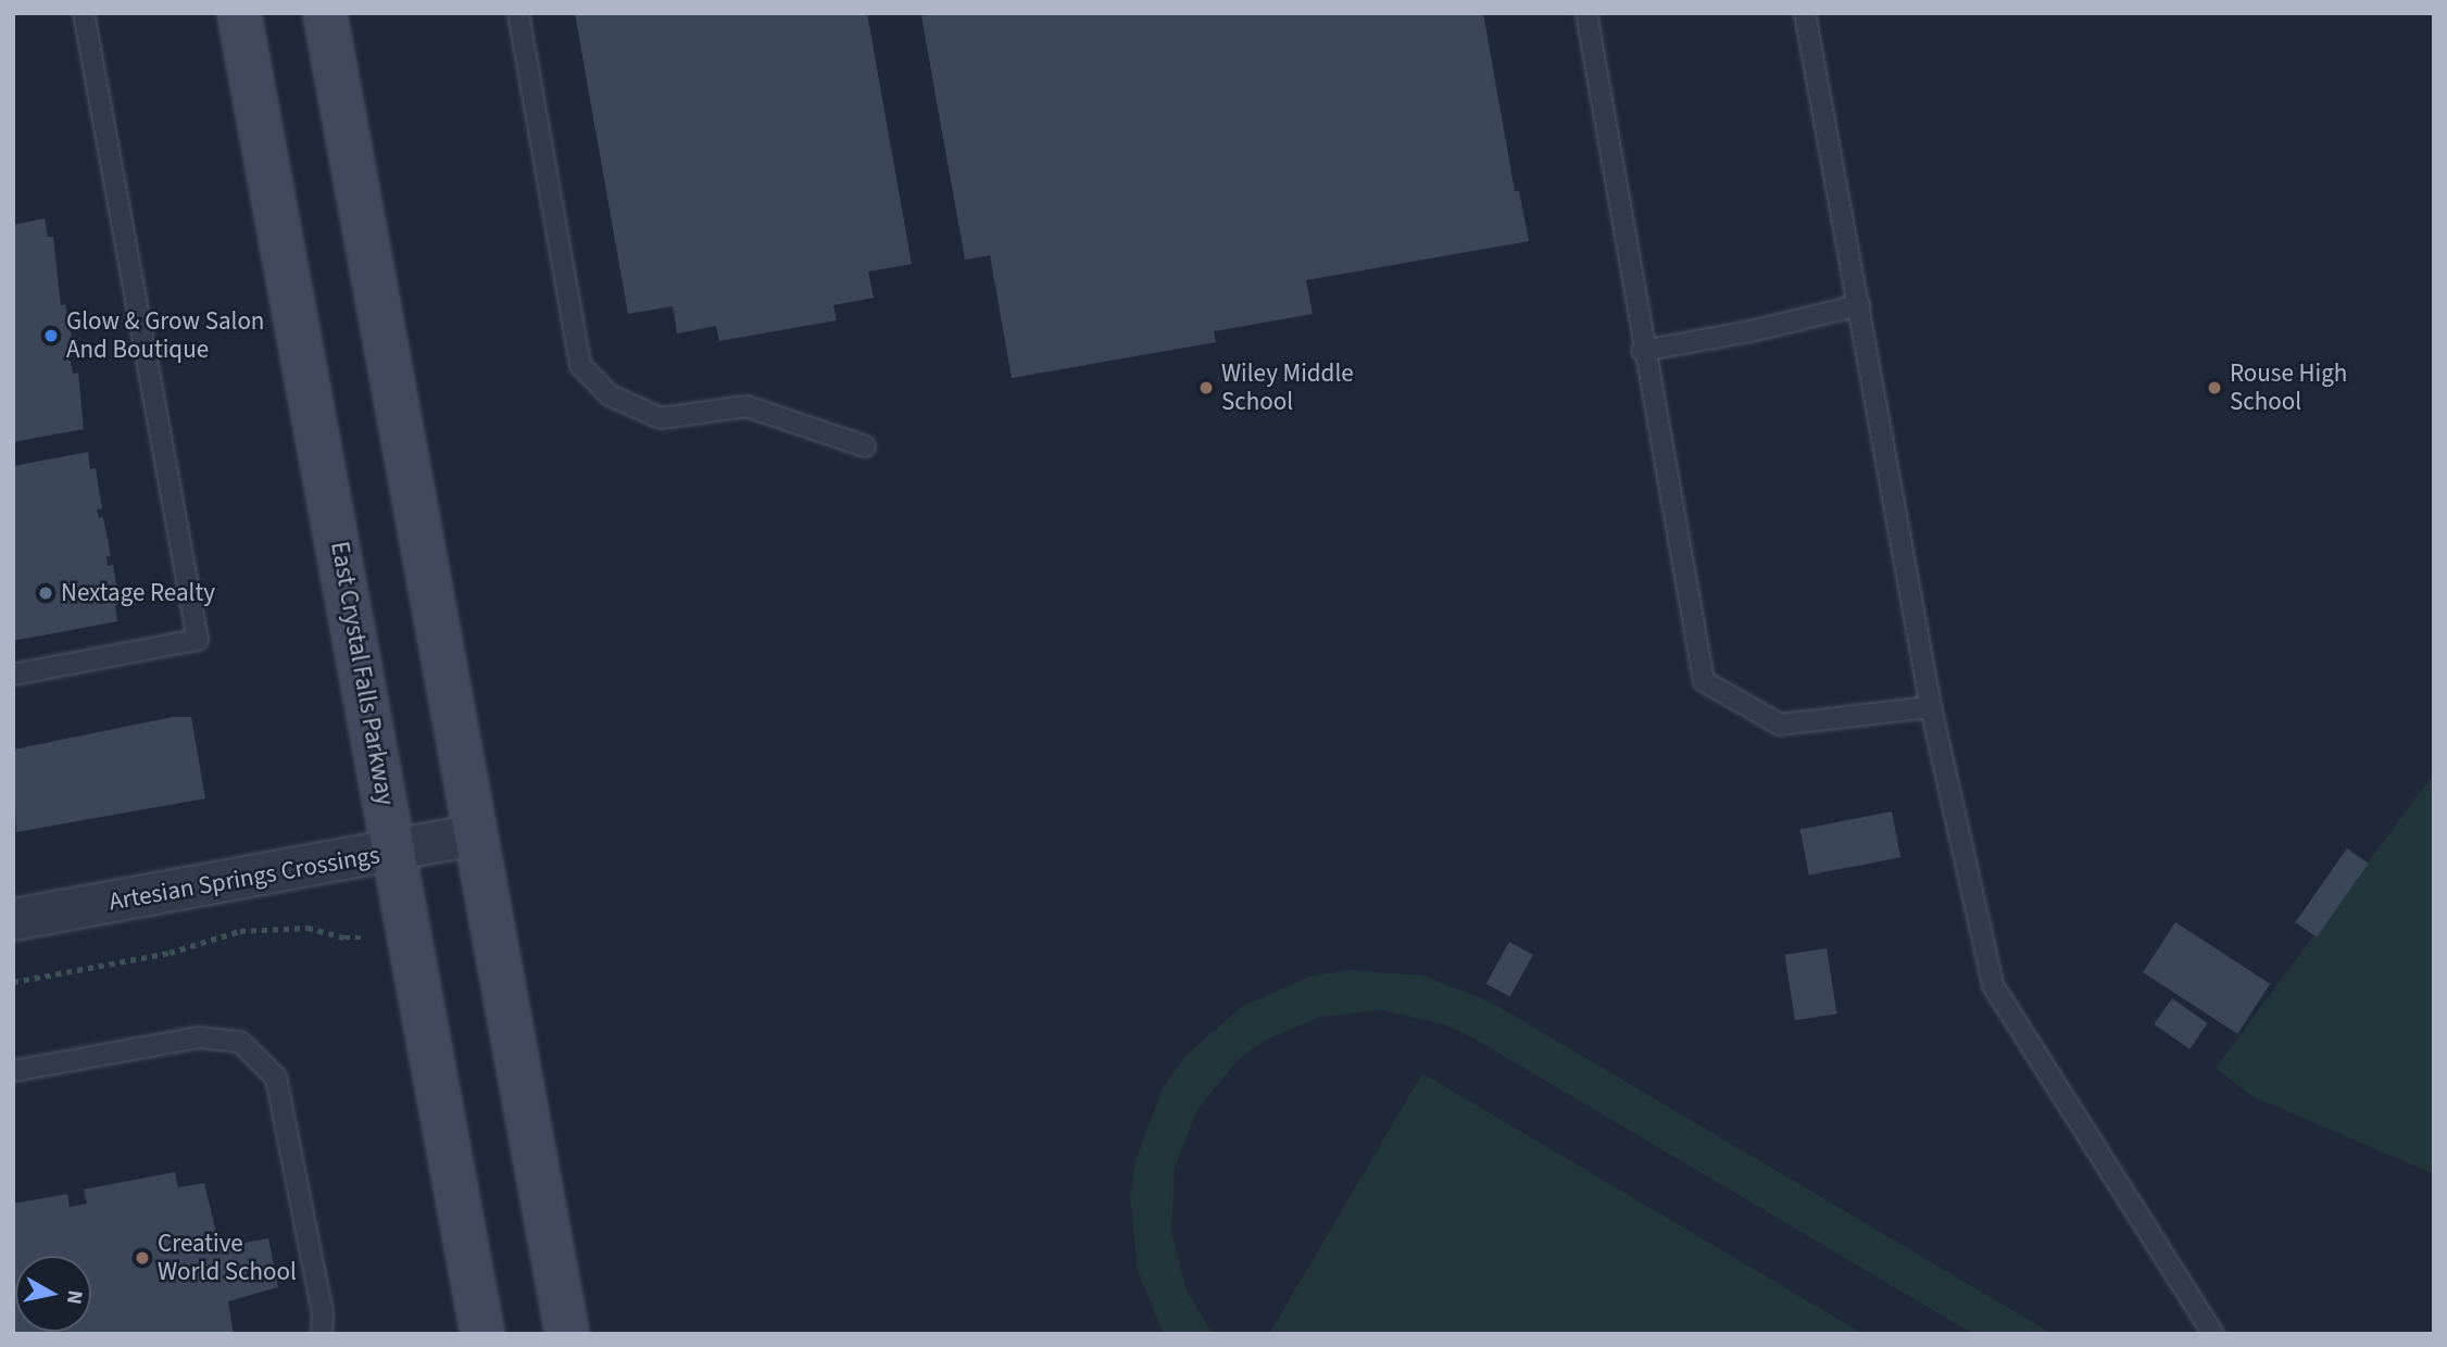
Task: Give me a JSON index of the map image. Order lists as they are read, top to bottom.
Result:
{
  "streets": {
    "main road": ["East Crystal Falls Parkway"],
    "street": ["Artesian Springs Crossings"]
  },
  "crossings": [
    ["East Crystal Falls Parkway", "Artesian Springs Crossings"]
  ],
  "places": [
    "Glow & Grow Salon And Boutique",
    "Wiley Middle School",
    "Rouse High School",
    "Nextage Realty",
    "Creative World School"
  ],
  "north": "right"
}
